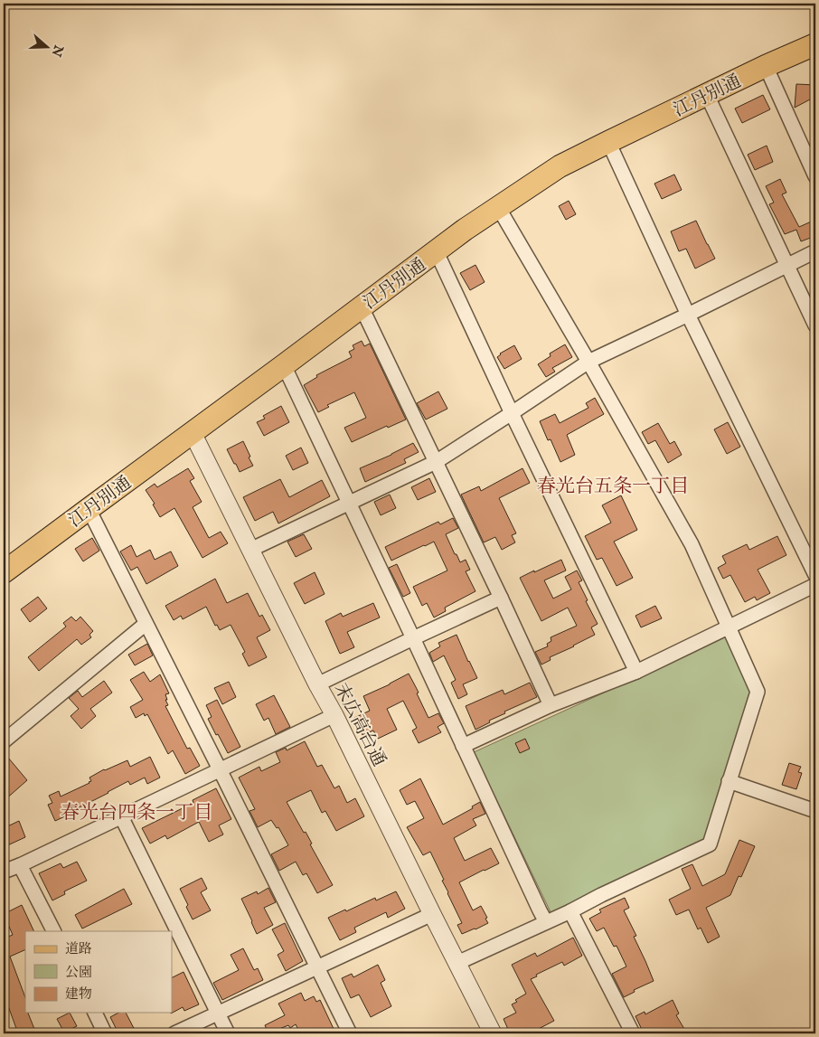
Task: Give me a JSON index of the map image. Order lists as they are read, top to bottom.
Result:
{
  "streets": {
    "main road": ["江丹別通"],
    "street": ["末広高台通"]
  },
  "crossings": [
    ["江丹別通", "末広高台通"]
  ],
  "districts": ["春光台五条一丁目", "春光台四条一丁目"],
  "legend": ["道路", "公園", "建物"],
  "north": "right"
}
